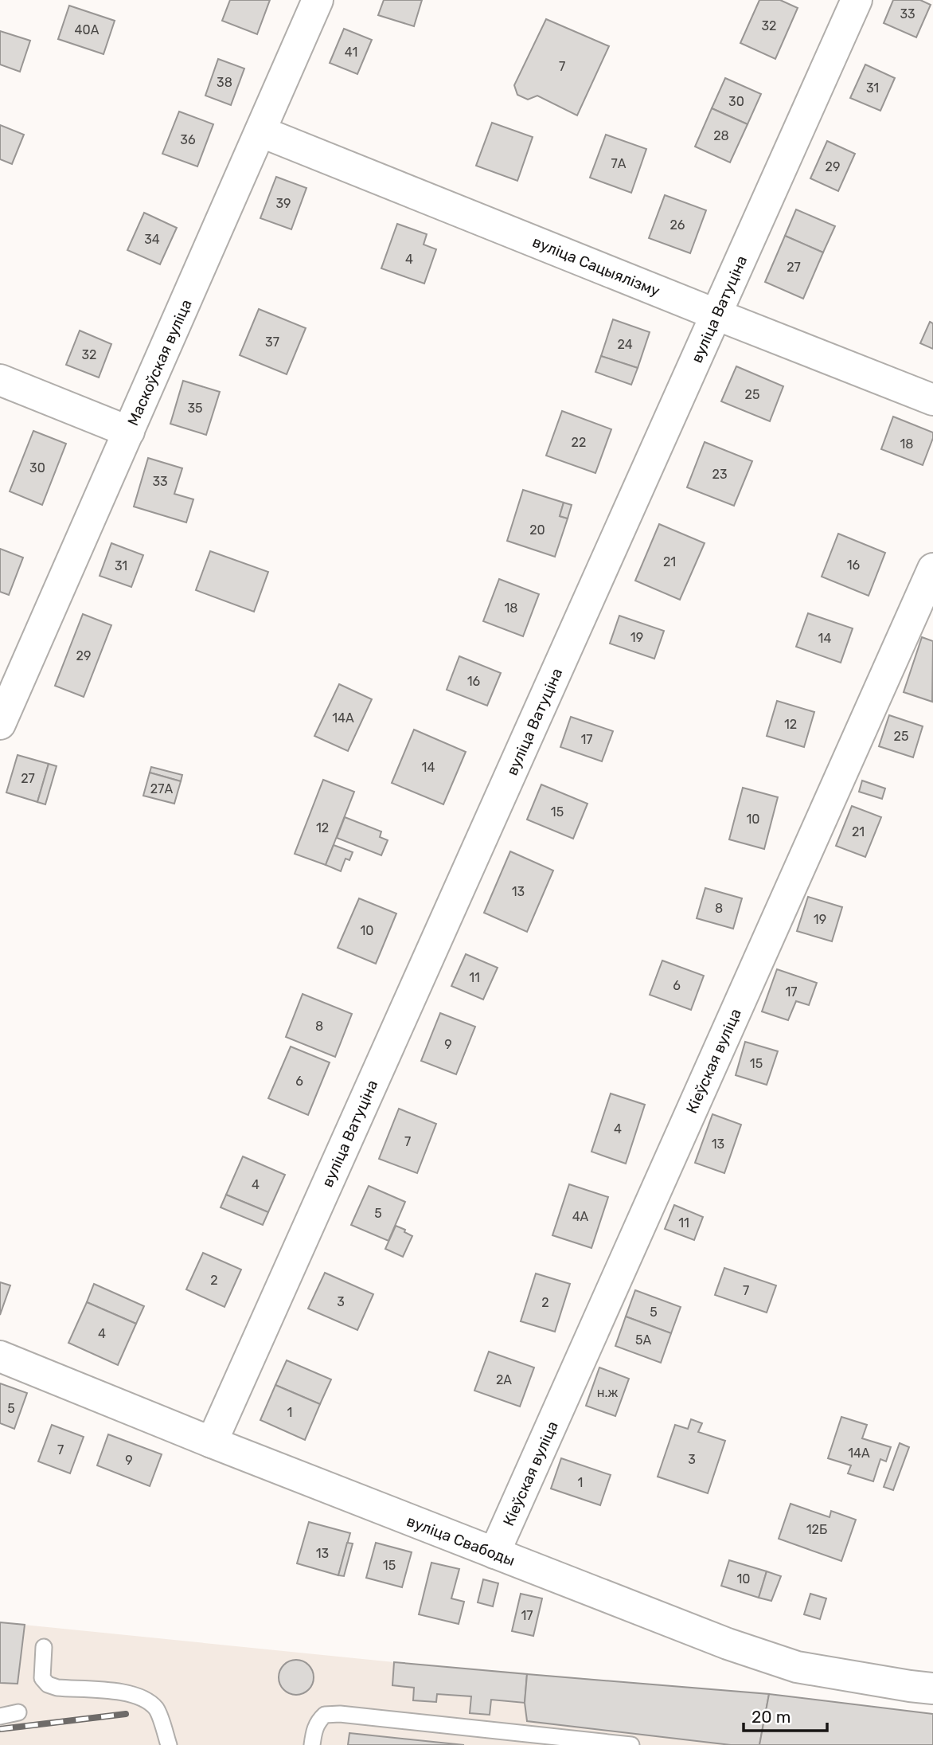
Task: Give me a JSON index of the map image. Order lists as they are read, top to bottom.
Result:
{
  "streets": {
    "street": [
      "вуліца Сацыялізму",
      "вуліца Ватуціна",
      "Маскоўская вуліца",
      "Кіеўская вуліца",
      "вуліца Свабоды"
    ]
  },
  "crossings": [
    ["вуліца Сацыялізму", "вуліца Ватуціна"],
    ["вуліца Сацыялізму", "Маскоўская вуліца"],
    ["вуліца Ватуціна", "вуліца Свабоды"],
    ["Кіеўская вуліца", "вуліца Свабоды"]
  ],
  "house_numbers": [
    "33",
    "32",
    "40А",
    "41",
    "7",
    "38",
    "31",
    "30",
    "28",
    "36",
    "7А",
    "29",
    "39",
    "26",
    "34",
    "4",
    "27",
    "37",
    "24",
    "32",
    "25",
    "35",
    "22",
    "18",
    "30",
    "23",
    "33",
    "20",
    "21",
    "16",
    "31",
    "18",
    "19",
    "14",
    "29",
    "16",
    "14А",
    "12",
    "25",
    "17",
    "14",
    "27",
    "27А",
    "15",
    "10",
    "12",
    "21",
    "13",
    "8",
    "19",
    "10",
    "11",
    "6",
    "17",
    "8",
    "9",
    "15",
    "6",
    "4",
    "7",
    "13",
    "4",
    "5",
    "4А",
    "11",
    "2",
    "7",
    "3",
    "2",
    "5",
    "4",
    "5А",
    "2А",
    "н.ж",
    "5",
    "1",
    "7",
    "14А",
    "3",
    "9",
    "1",
    "12Б",
    "13",
    "15",
    "10",
    "17"
  ],
  "scale_bar": "20 m"
}
